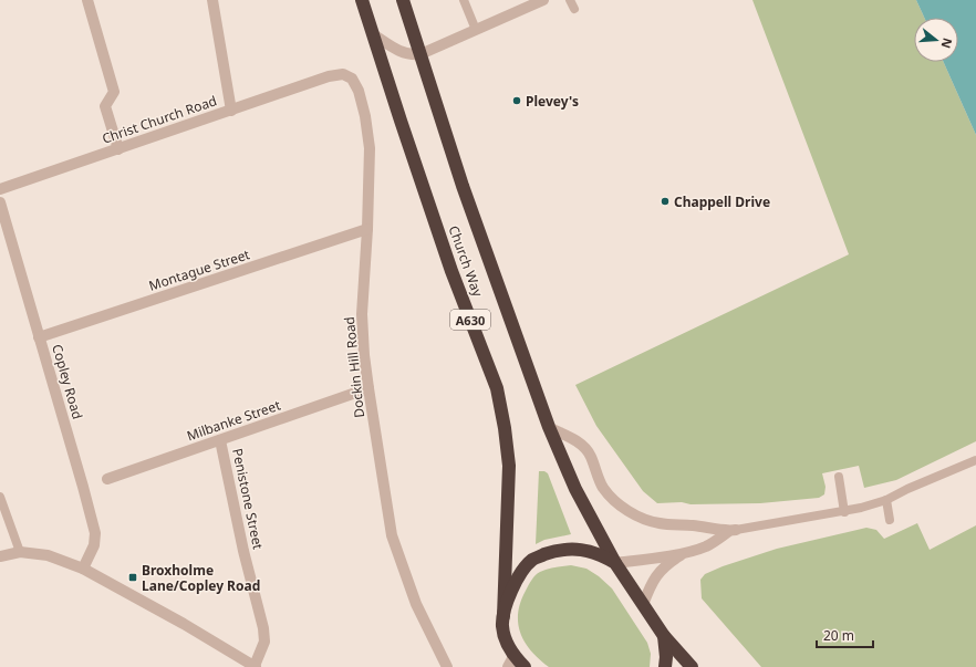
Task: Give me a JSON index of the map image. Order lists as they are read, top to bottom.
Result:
{
  "streets": {
    "highway": ["Church Way", "A630"],
    "street": [
      "Christ Church Road",
      "Montague Street",
      "Dockin Hill Road",
      "Copley Road",
      "Milbanke Street",
      "Penistone Street"
    ]
  },
  "crossings": [
    ["Christ Church Road", "Dockin Hill Road"],
    ["Montague Street", "Dockin Hill Road"],
    ["Montague Street", "Copley Road"],
    ["Dockin Hill Road", "Milbanke Street"],
    ["Milbanke Street", "Penistone Street"]
  ],
  "places": {
    "other": ["Plevey's", "Chappell Drive"],
    "transit": ["Broxholme Lane/Copley Road"]
  },
  "scale_bar": "20 m",
  "north": "right"
}
